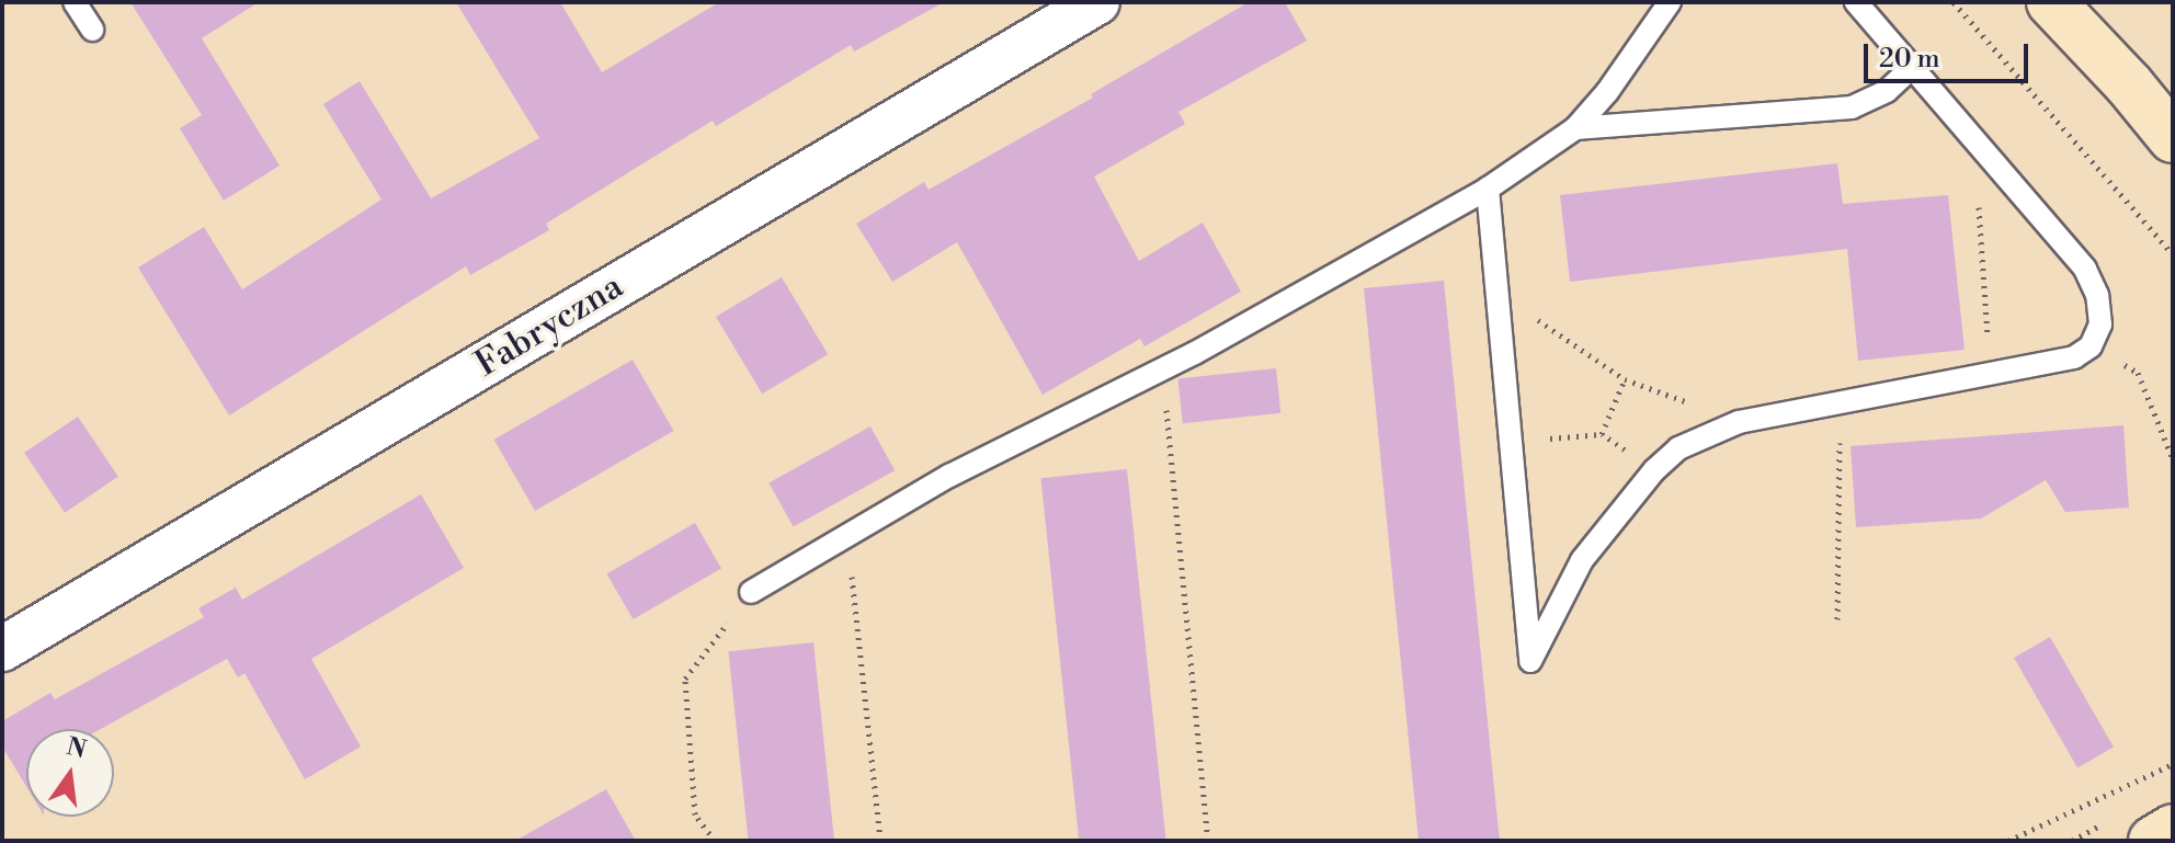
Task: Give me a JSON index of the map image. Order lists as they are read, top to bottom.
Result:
{
  "streets": {
    "street": ["Fabryczna"]
  },
  "scale_bar": "20 m",
  "north": "top"
}
